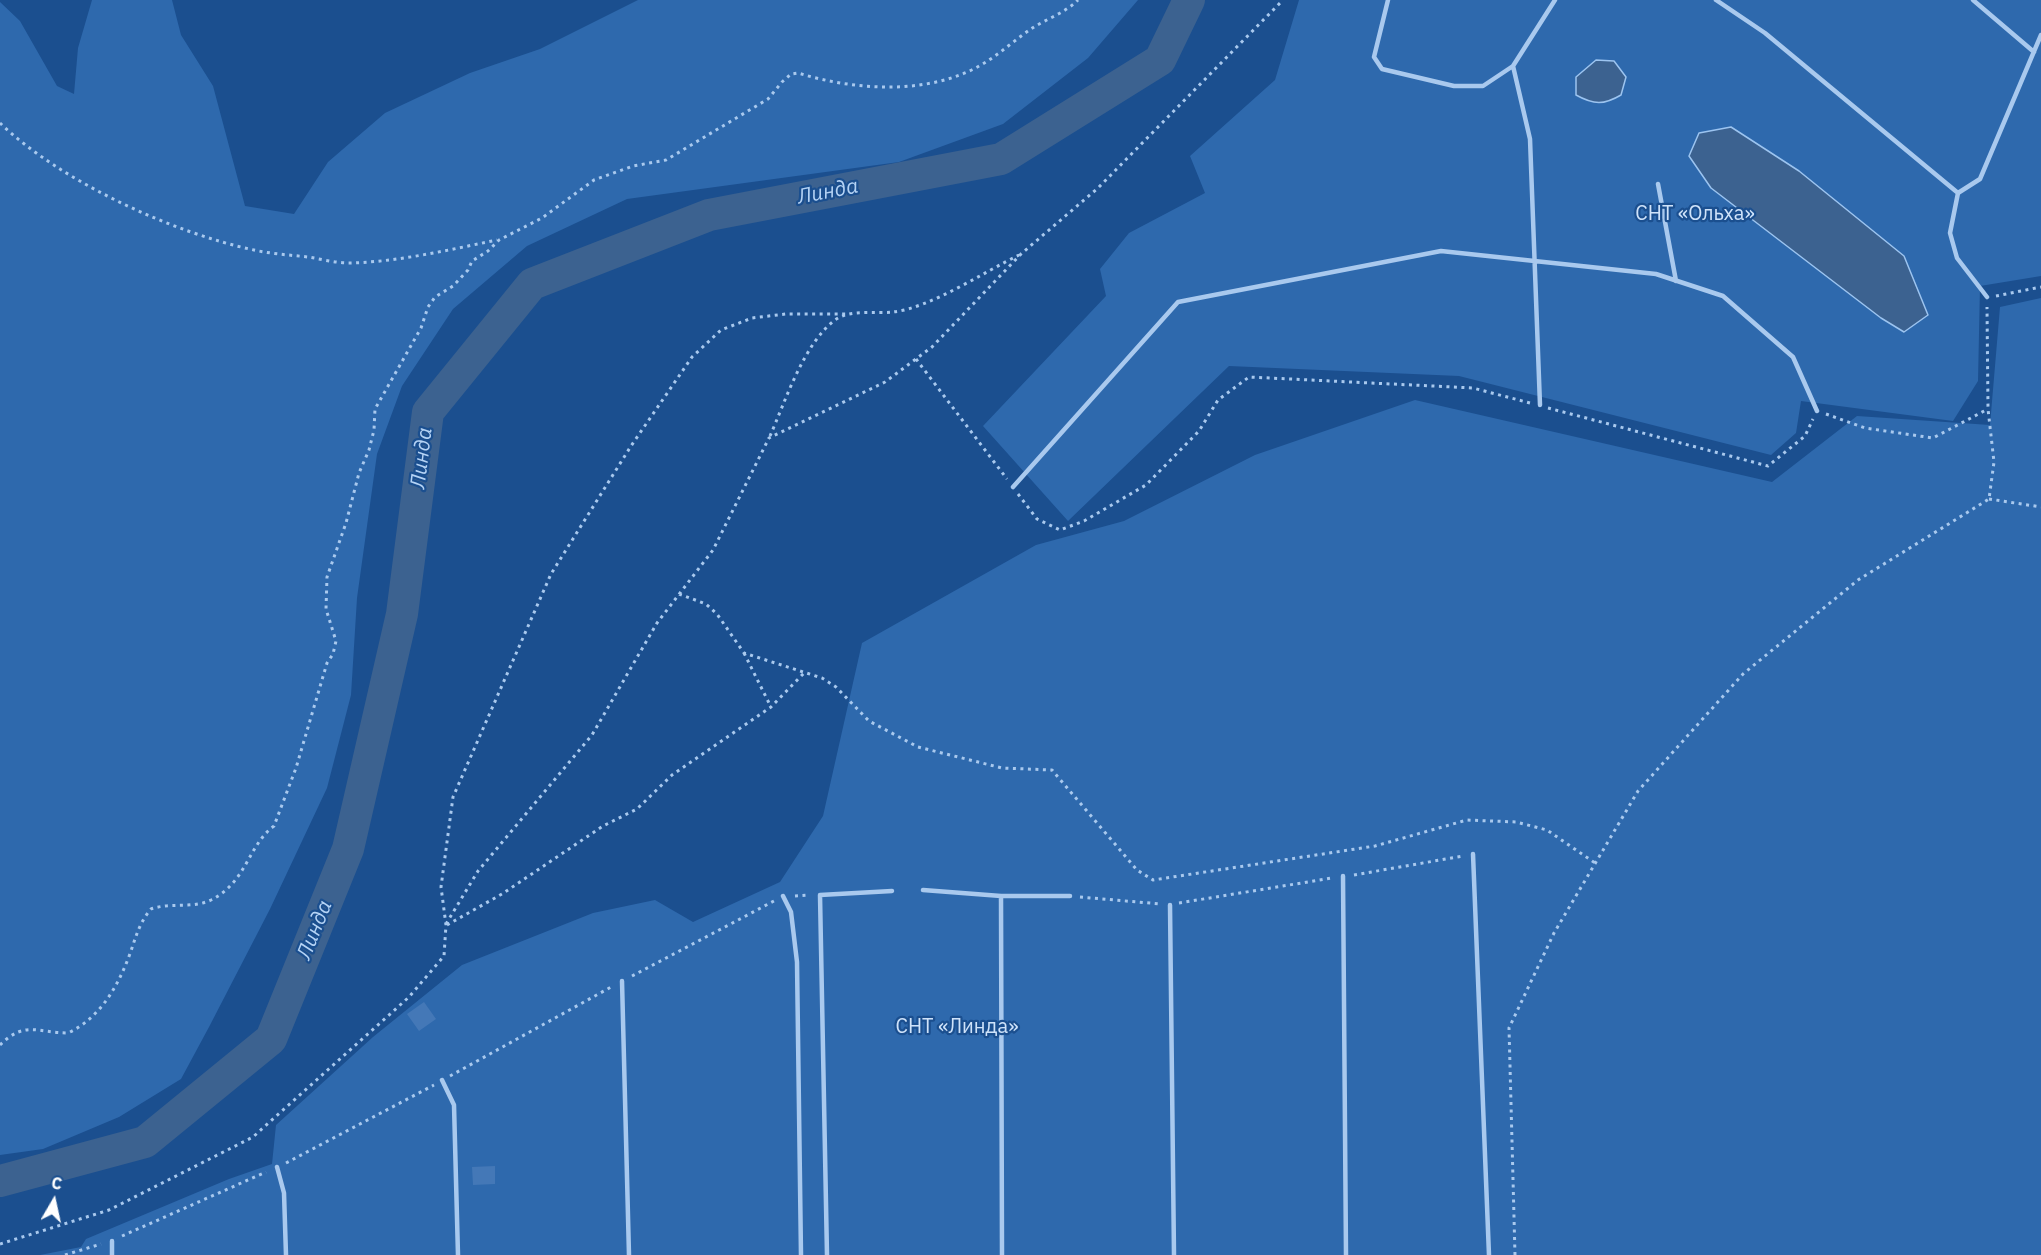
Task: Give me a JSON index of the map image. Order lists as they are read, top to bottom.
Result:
{
  "water": ["Линда"],
  "parks": ["СНТ «Ольха»", "СНТ «Линда»"],
  "north": "top"
}
